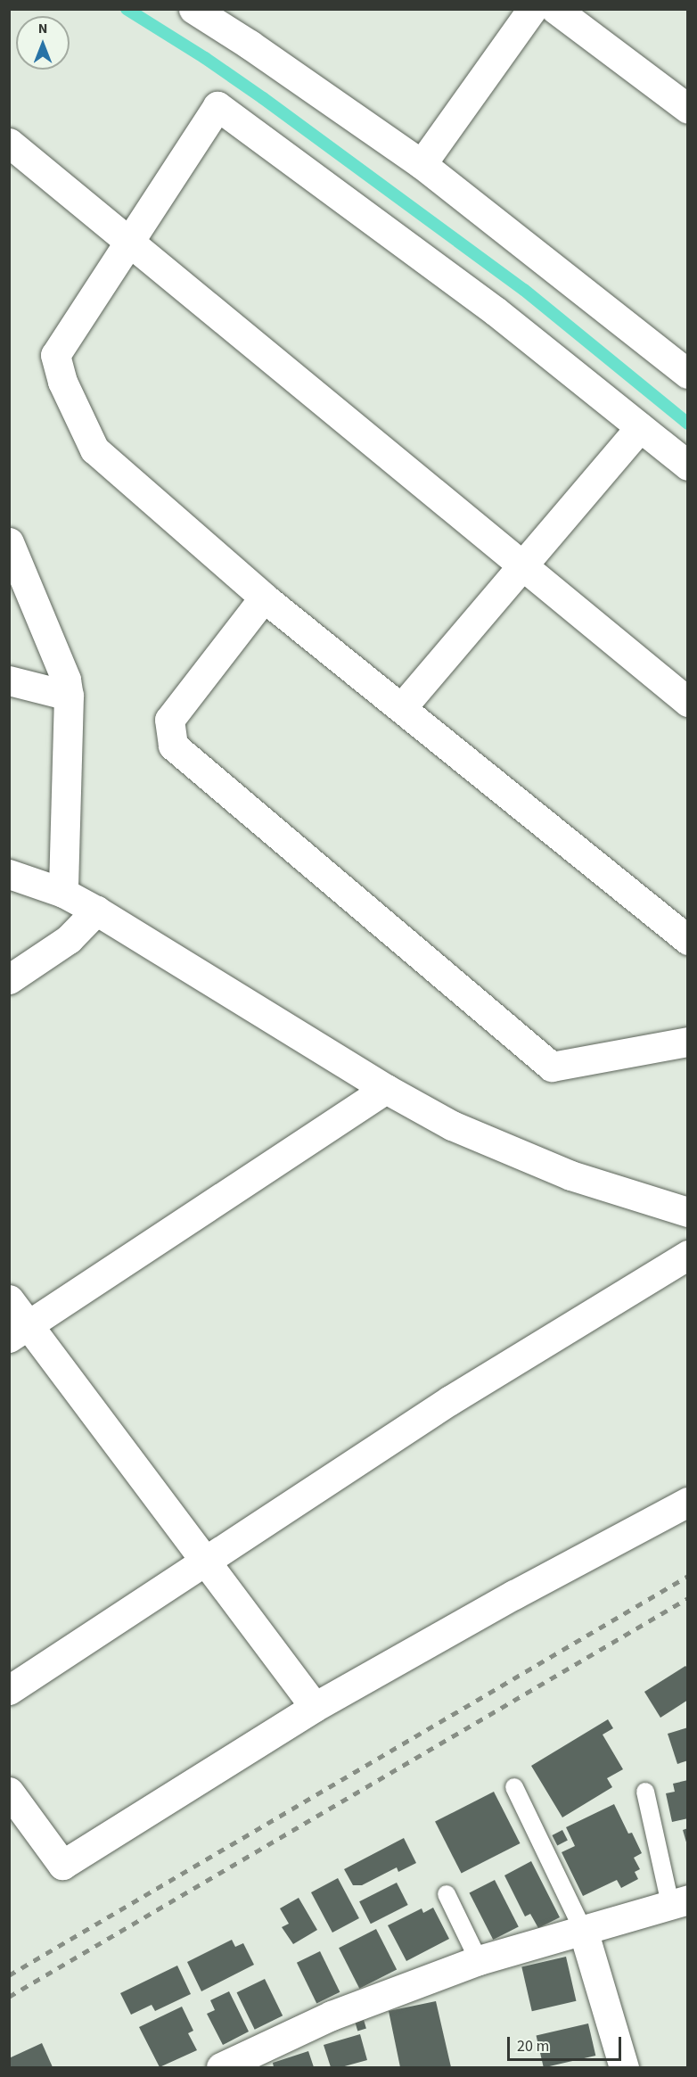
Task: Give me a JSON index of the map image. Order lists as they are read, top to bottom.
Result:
{
  "scale_bar": "20 m",
  "north": "top"
}
